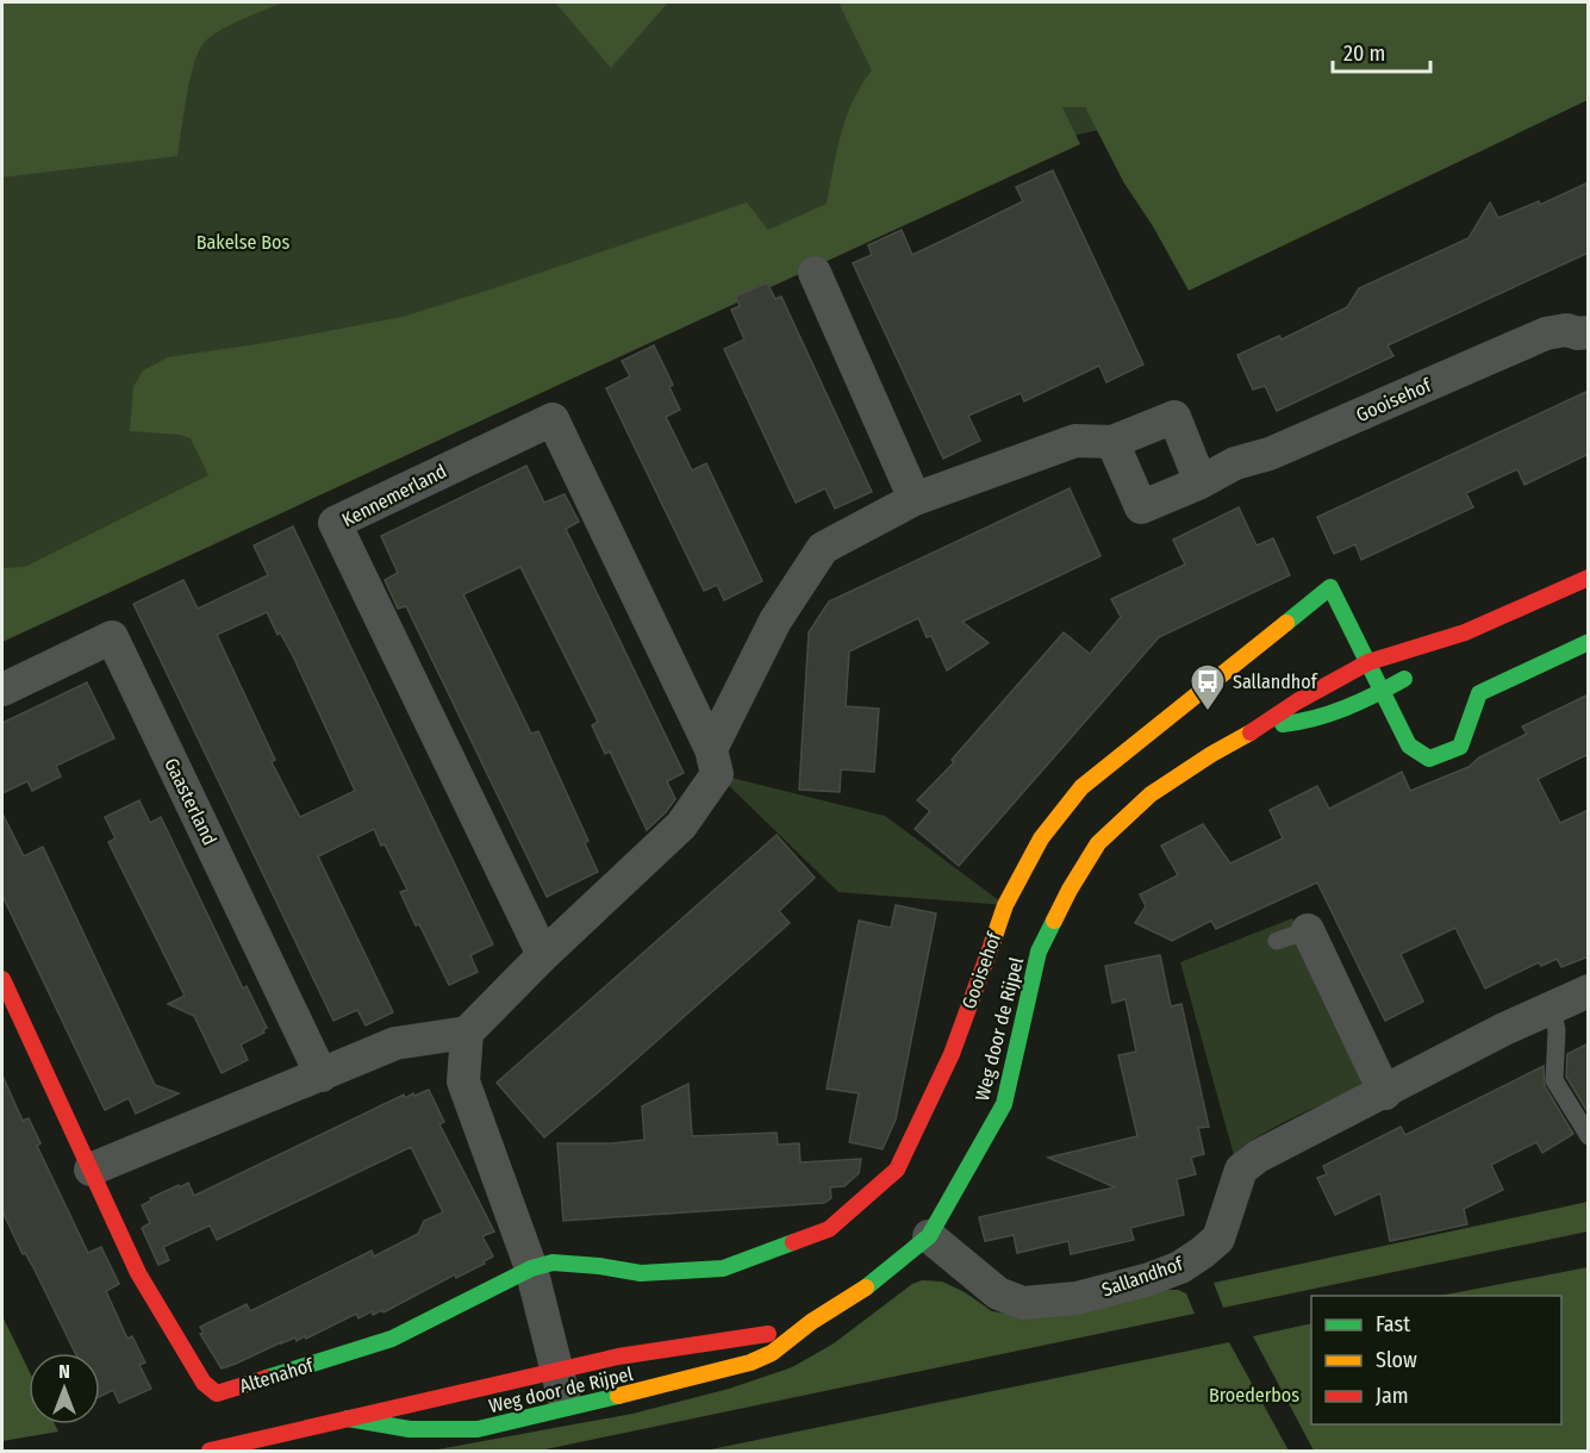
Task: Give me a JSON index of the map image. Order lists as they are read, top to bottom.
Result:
{
  "streets": {
    "street": [
      "Gooisehof",
      "Kennemerland",
      "Gaasterland",
      "Weg door de Rijpel",
      "Sallandhof",
      "Altenahof"
    ]
  },
  "crossings": [
    ["Gooisehof", "Weg door de Rijpel"],
    ["Gooisehof", "Altenahof"],
    ["Weg door de Rijpel", "Sallandhof"]
  ],
  "parks": ["Bakelse Bos", "Broederbos"],
  "places": {
    "bus stop": ["Sallandhof"]
  },
  "legend": ["Fast", "Slow", "Jam"],
  "scale_bar": "20 m",
  "north": "top"
}
